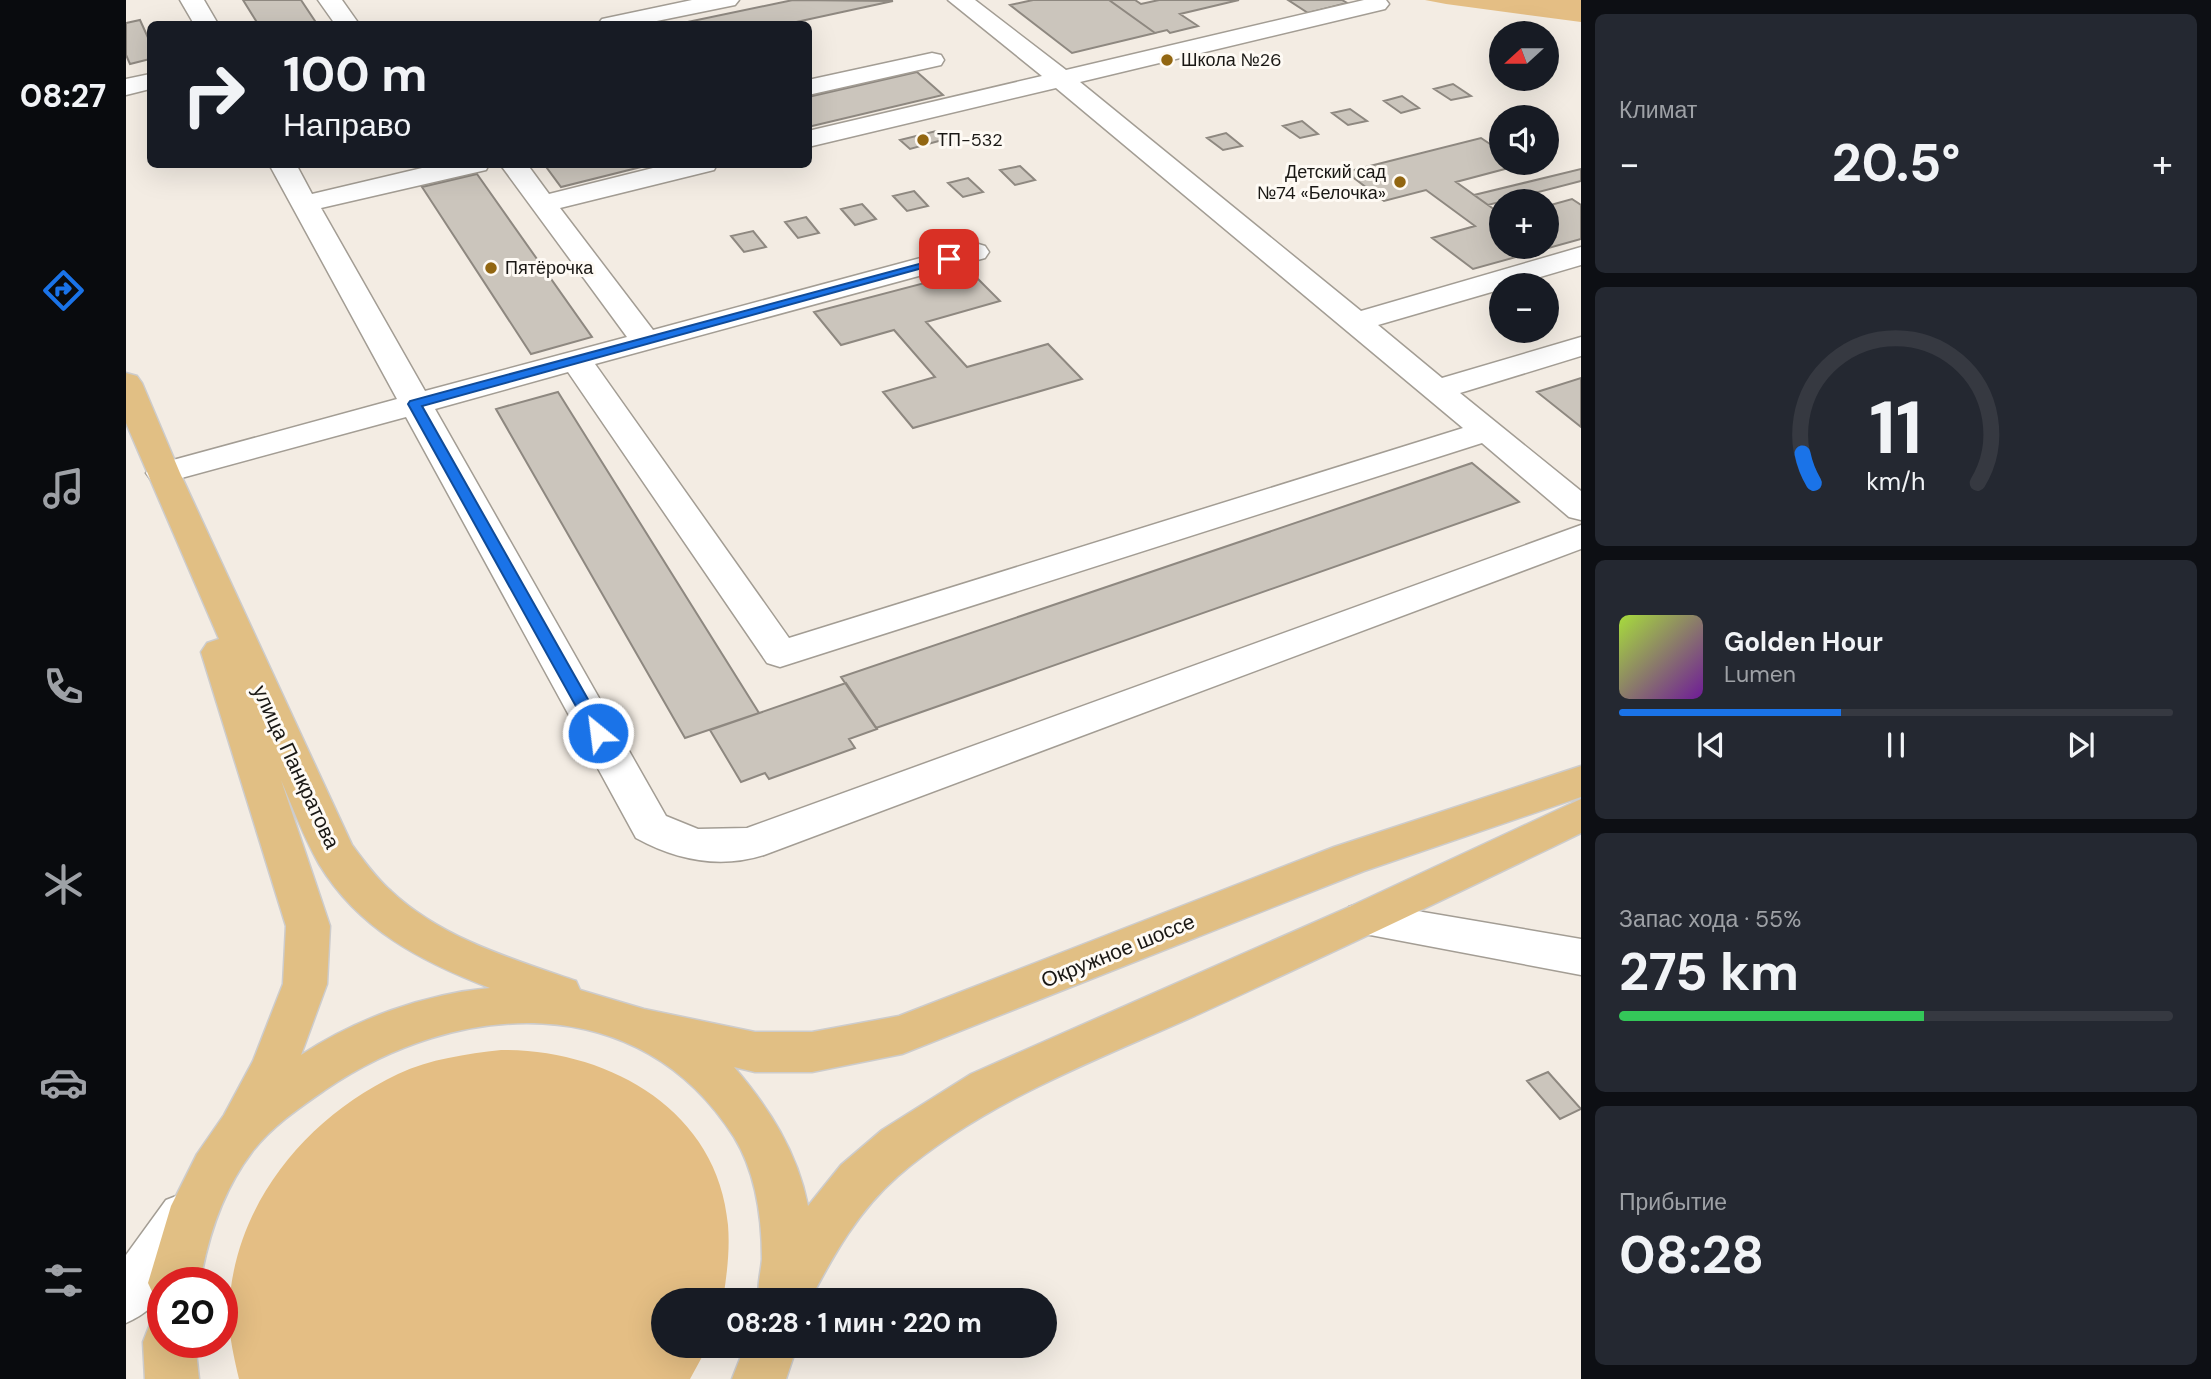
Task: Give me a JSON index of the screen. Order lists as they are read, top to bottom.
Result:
{
  "streets": {
    "main road": ["улица Панкратова", "Окружное шоссе"]
  },
  "crossings": [
    ["улица Панкратова", "Окружное шоссе"]
  ],
  "places": [
    "Школа №26",
    "ТП-532",
    "Детский сад №74 «Белочка»",
    "Пятёрочка"
  ],
  "north": "left",
  "page": {
    "tabs": "08:27",
    "tile": [
      "Климат",
      ["Запас хода · 55%", "275 km"],
      ["Прибытие", "08:28"]
    ],
    "map_buttons": ["+", "−"],
    "turn": ["100 m", "Направо"],
    "heat": ["−", "20.5°", "+"],
    "song": ["Golden Hour", "Lumen"],
    "limit": "20",
    "trip": "08:28 · 1 мин · 220 m",
    "gauge": ["11", "km/h"]
  }
}
